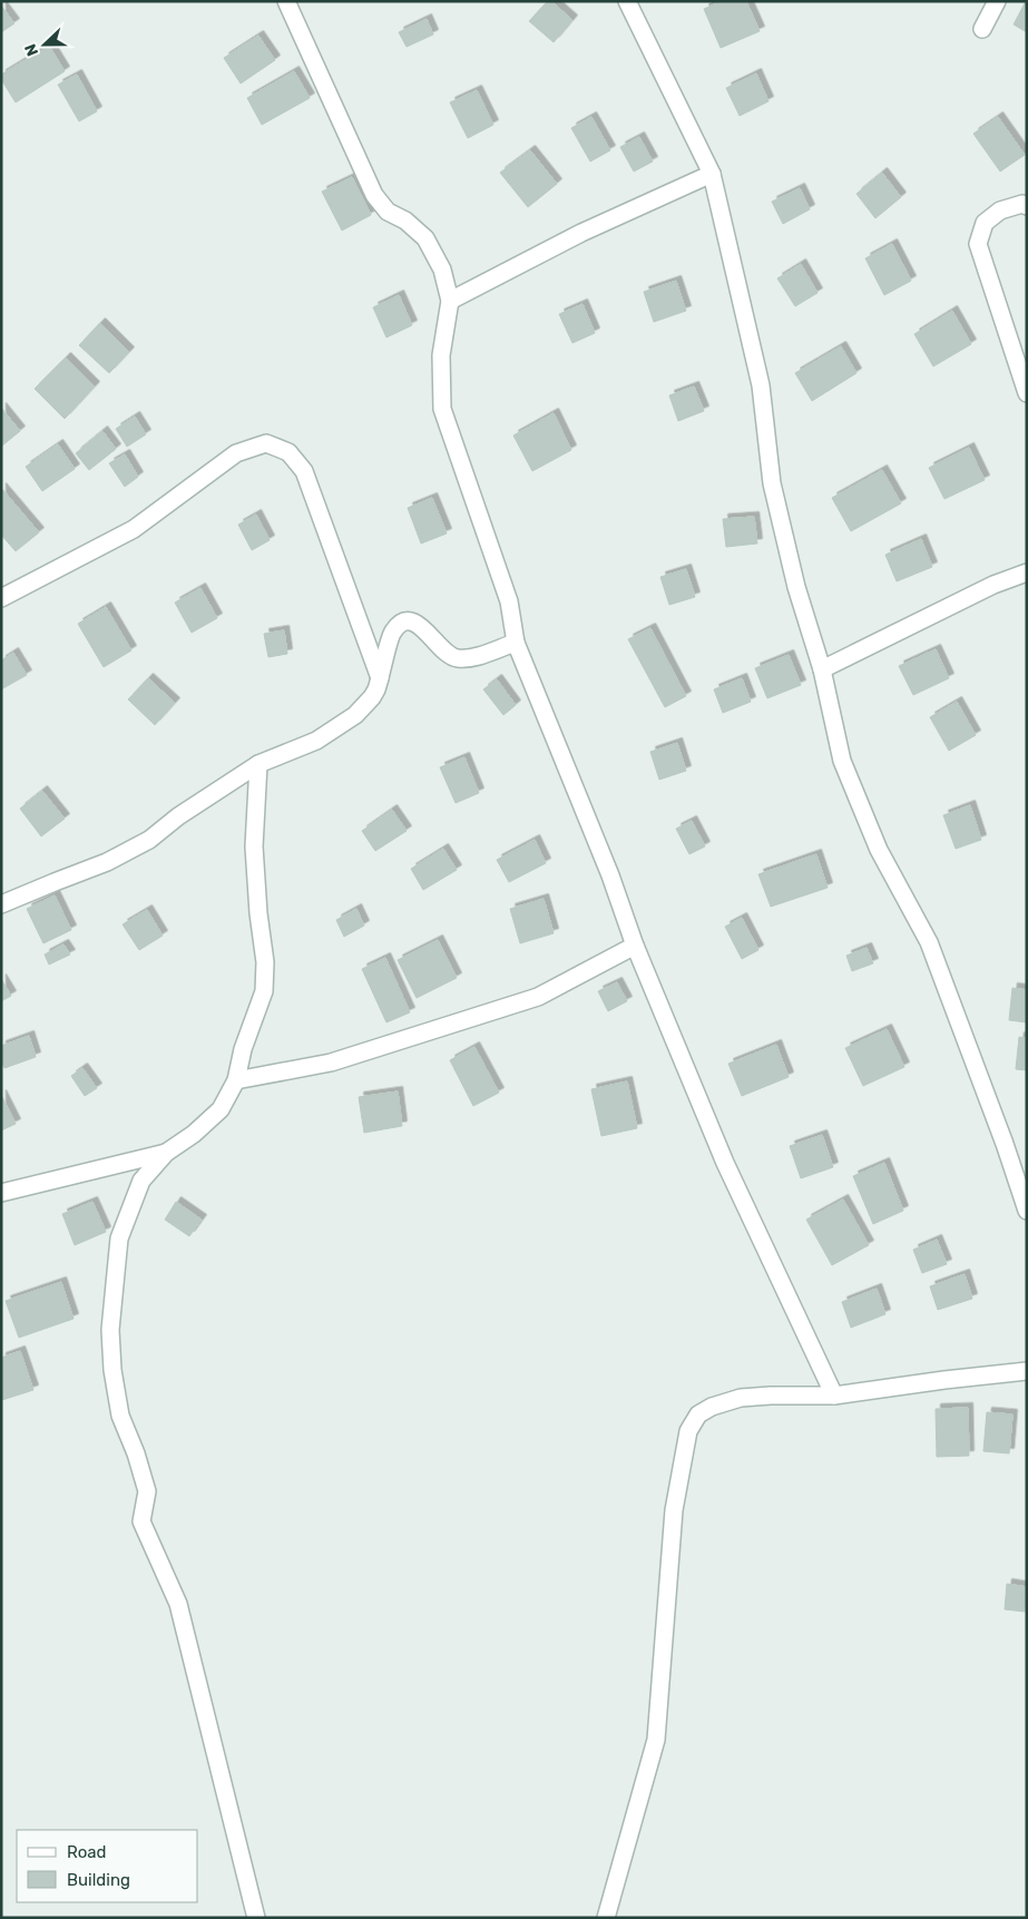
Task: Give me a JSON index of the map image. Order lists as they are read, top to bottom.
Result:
{
  "legend": ["Road", "Building"],
  "north": "left"
}
